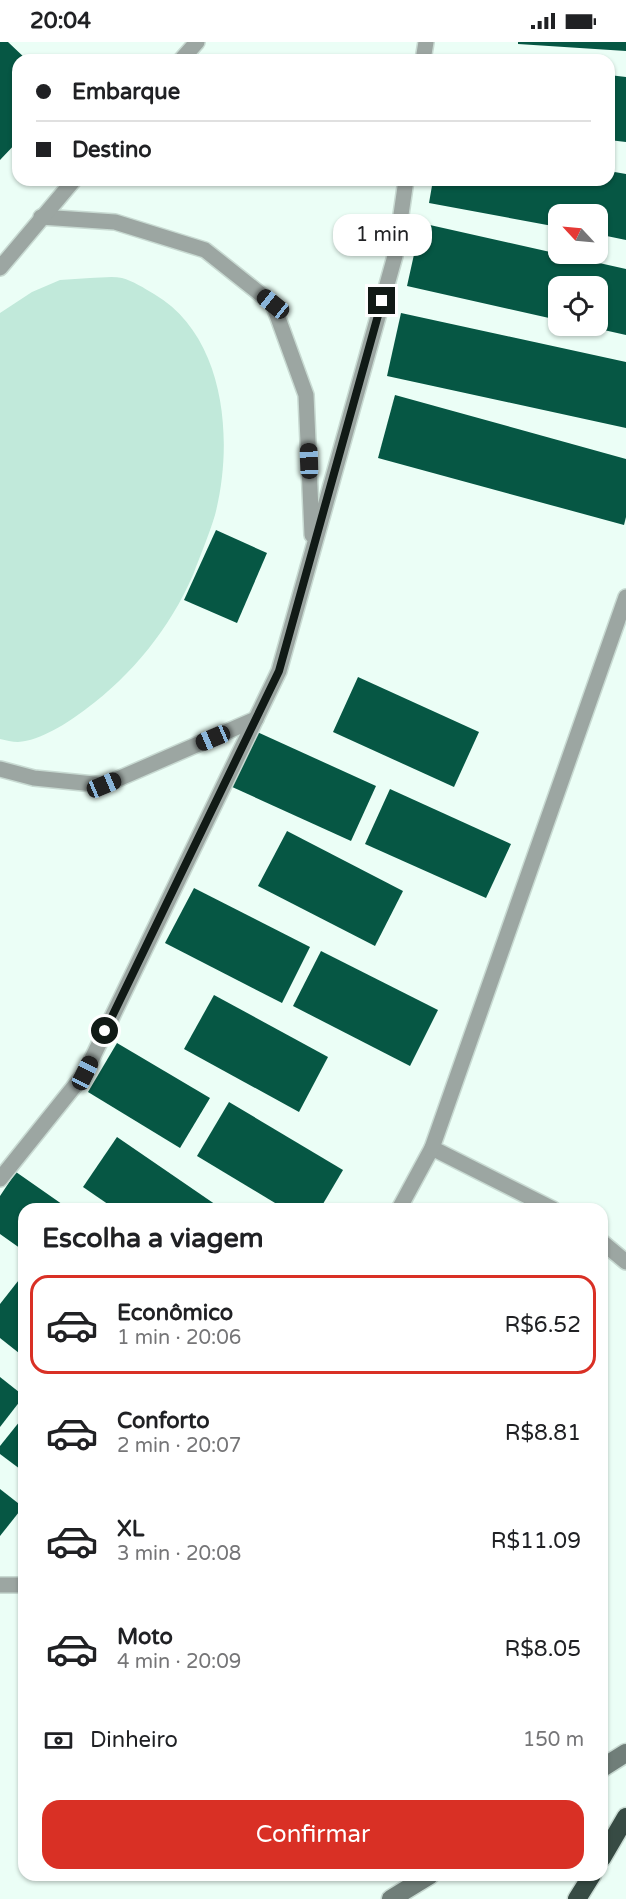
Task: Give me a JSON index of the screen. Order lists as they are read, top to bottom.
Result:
{
  "north": "top left",
  "page": {
    "status": "20:04",
    "banner": ["Embarque", "Destino"],
    "bubble": "1 min",
    "heading": "Escolha a viagem",
    "list": [
      {
        "name": "Econômico",
        "note": "1 min · 20:06",
        "value": "R$6.52"
      },
      {
        "name": "Conforto",
        "note": "2 min · 20:07",
        "value": "R$8.81"
      },
      {
        "name": "XL",
        "note": "3 min · 20:08",
        "value": "R$11.09"
      },
      {
        "name": "Moto",
        "note": "4 min · 20:09",
        "value": "R$8.05"
      }
    ],
    "pay": ["Dinheiro", "150 m"],
    "buttons": "Confirmar"
  }
}
